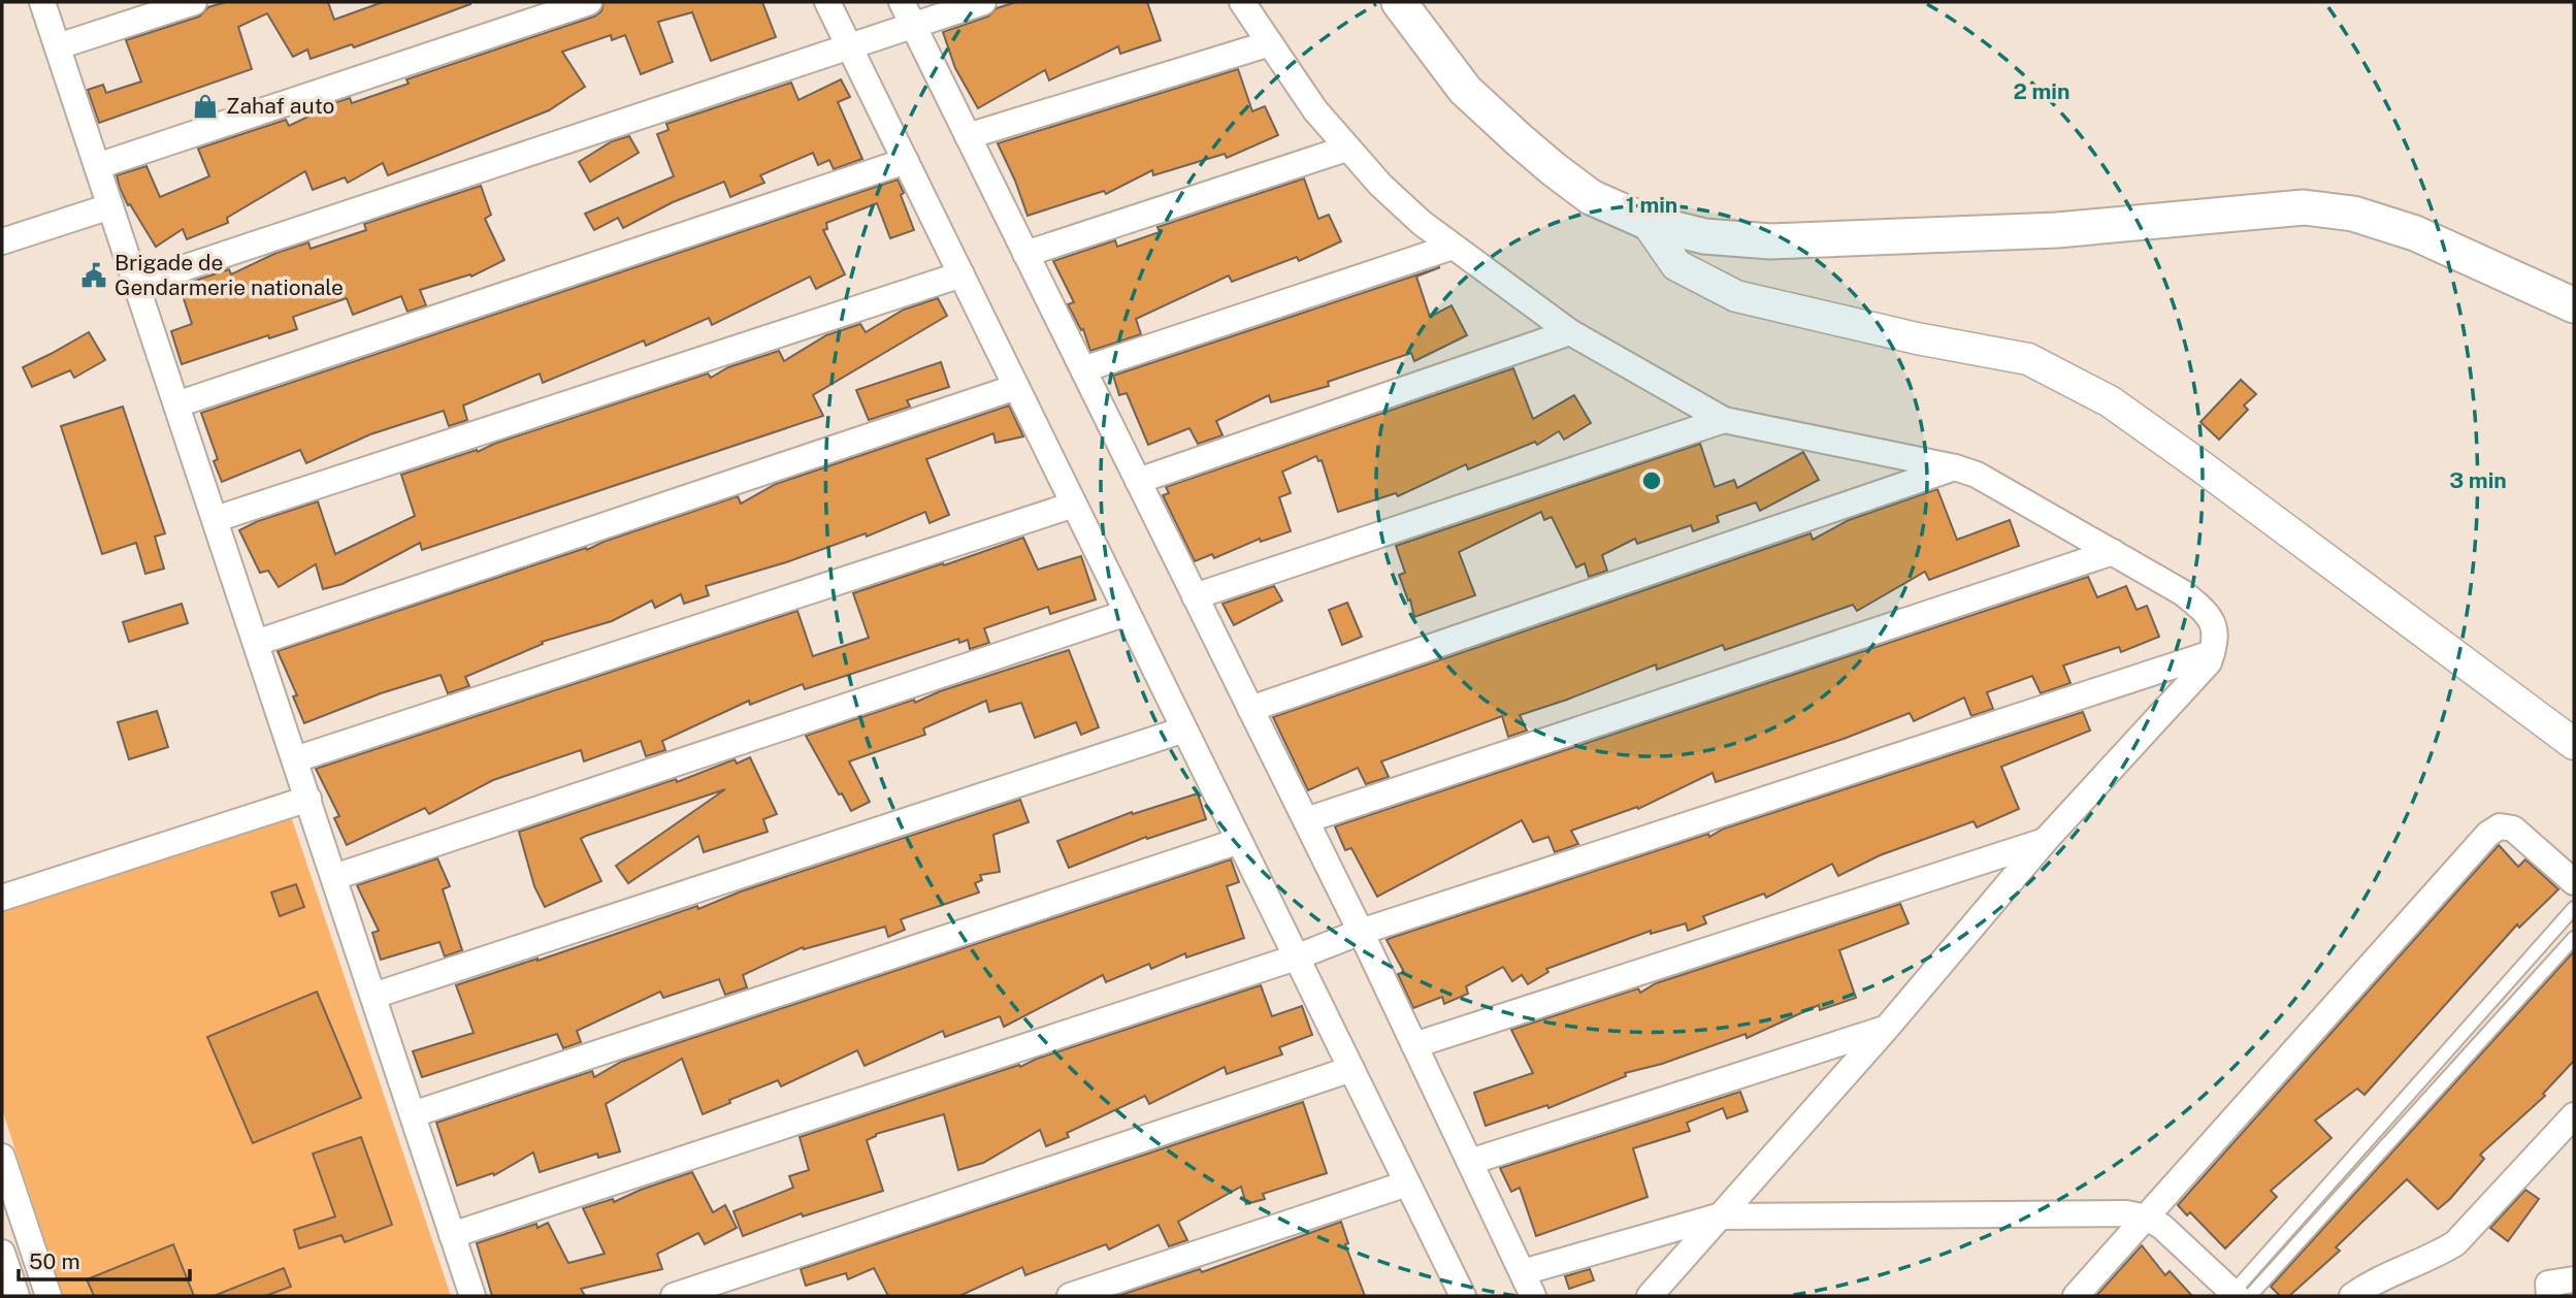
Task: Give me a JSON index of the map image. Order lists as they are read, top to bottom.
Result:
{
  "places": {
    "shop": ["Zahaf auto"],
    "public building": ["Brigade de Gendarmerie nationale"]
  },
  "scale_bar": "50 m",
  "rings": ["2 min", "1 min", "3 min"]
}
